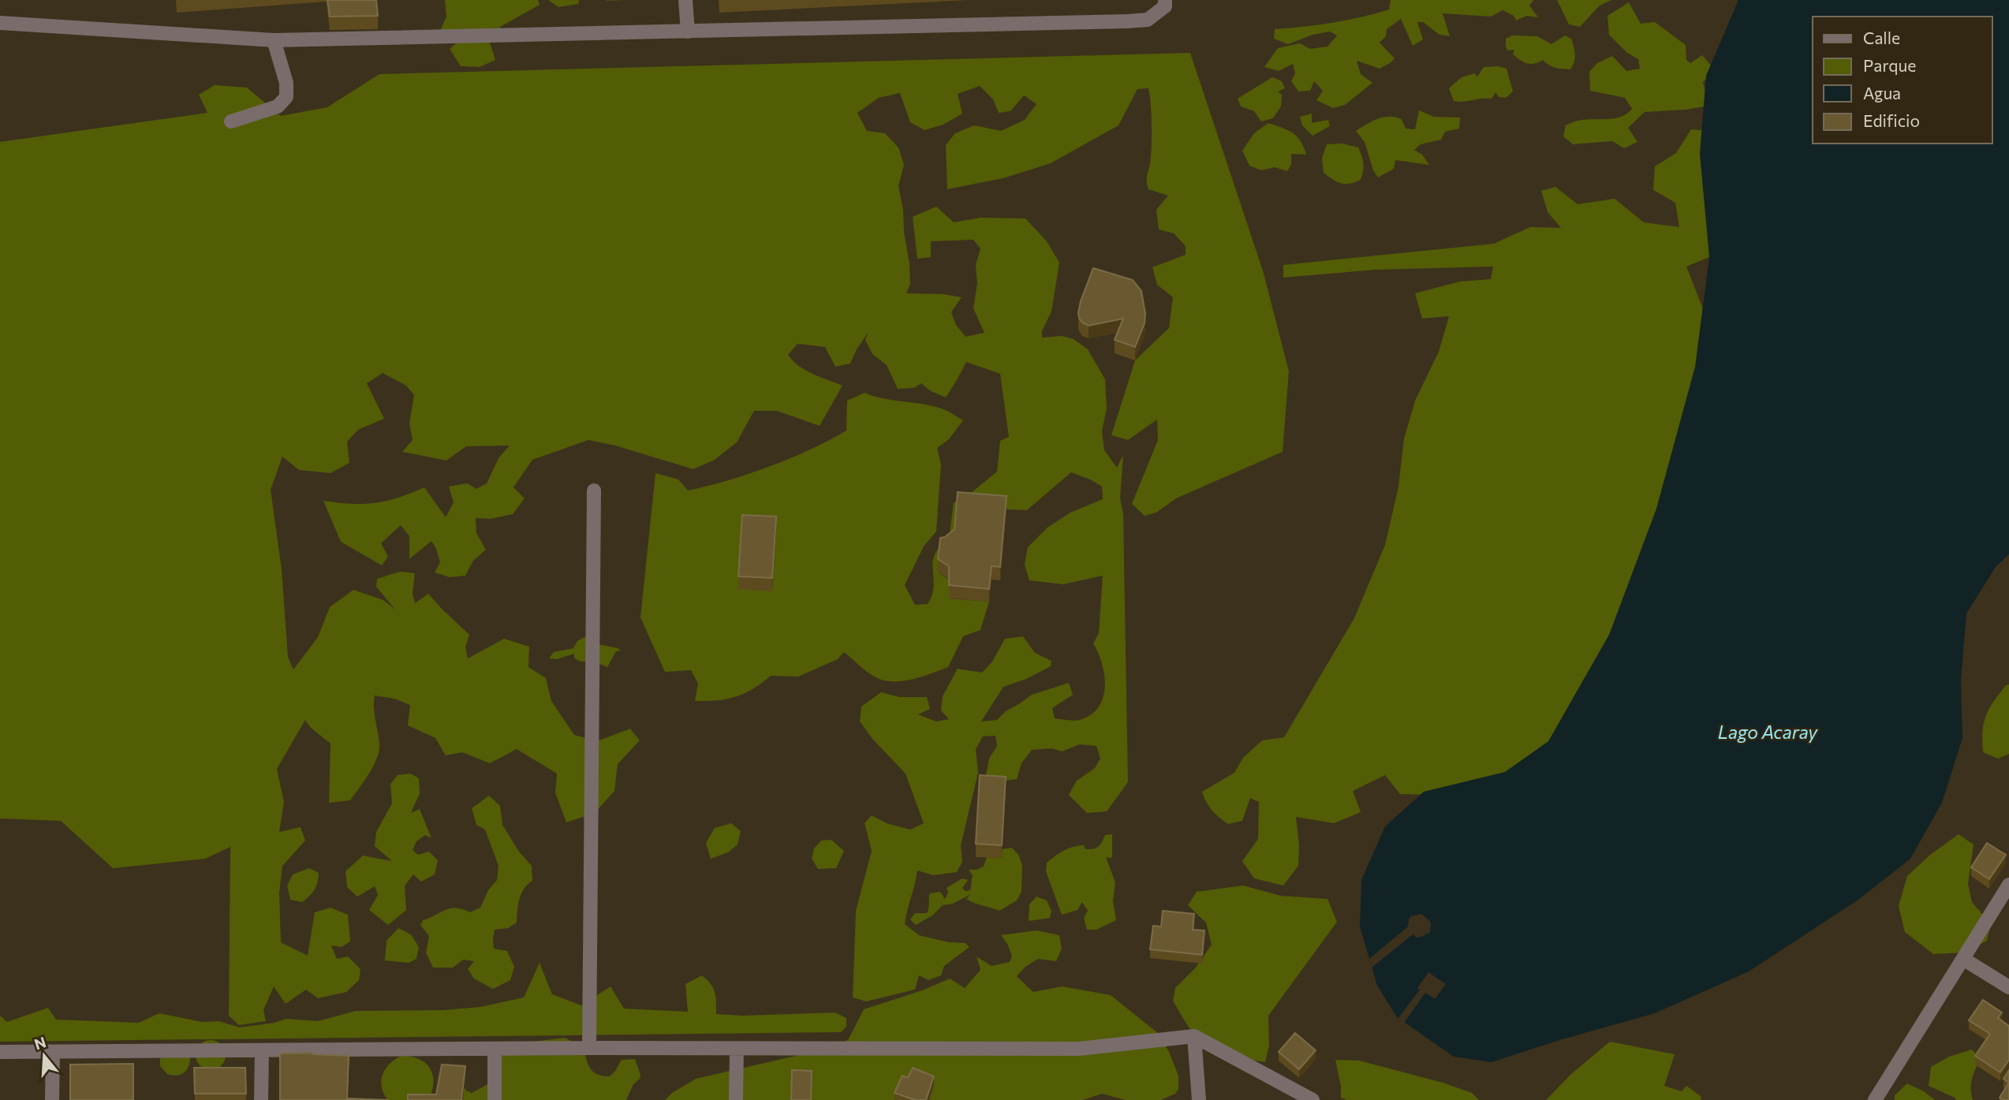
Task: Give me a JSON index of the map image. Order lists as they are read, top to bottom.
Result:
{
  "water": ["Lago Acaray"],
  "legend": [
    "Calle",
    "Parque",
    "Agua",
    "Edificio"
  ],
  "north": "top"
}
